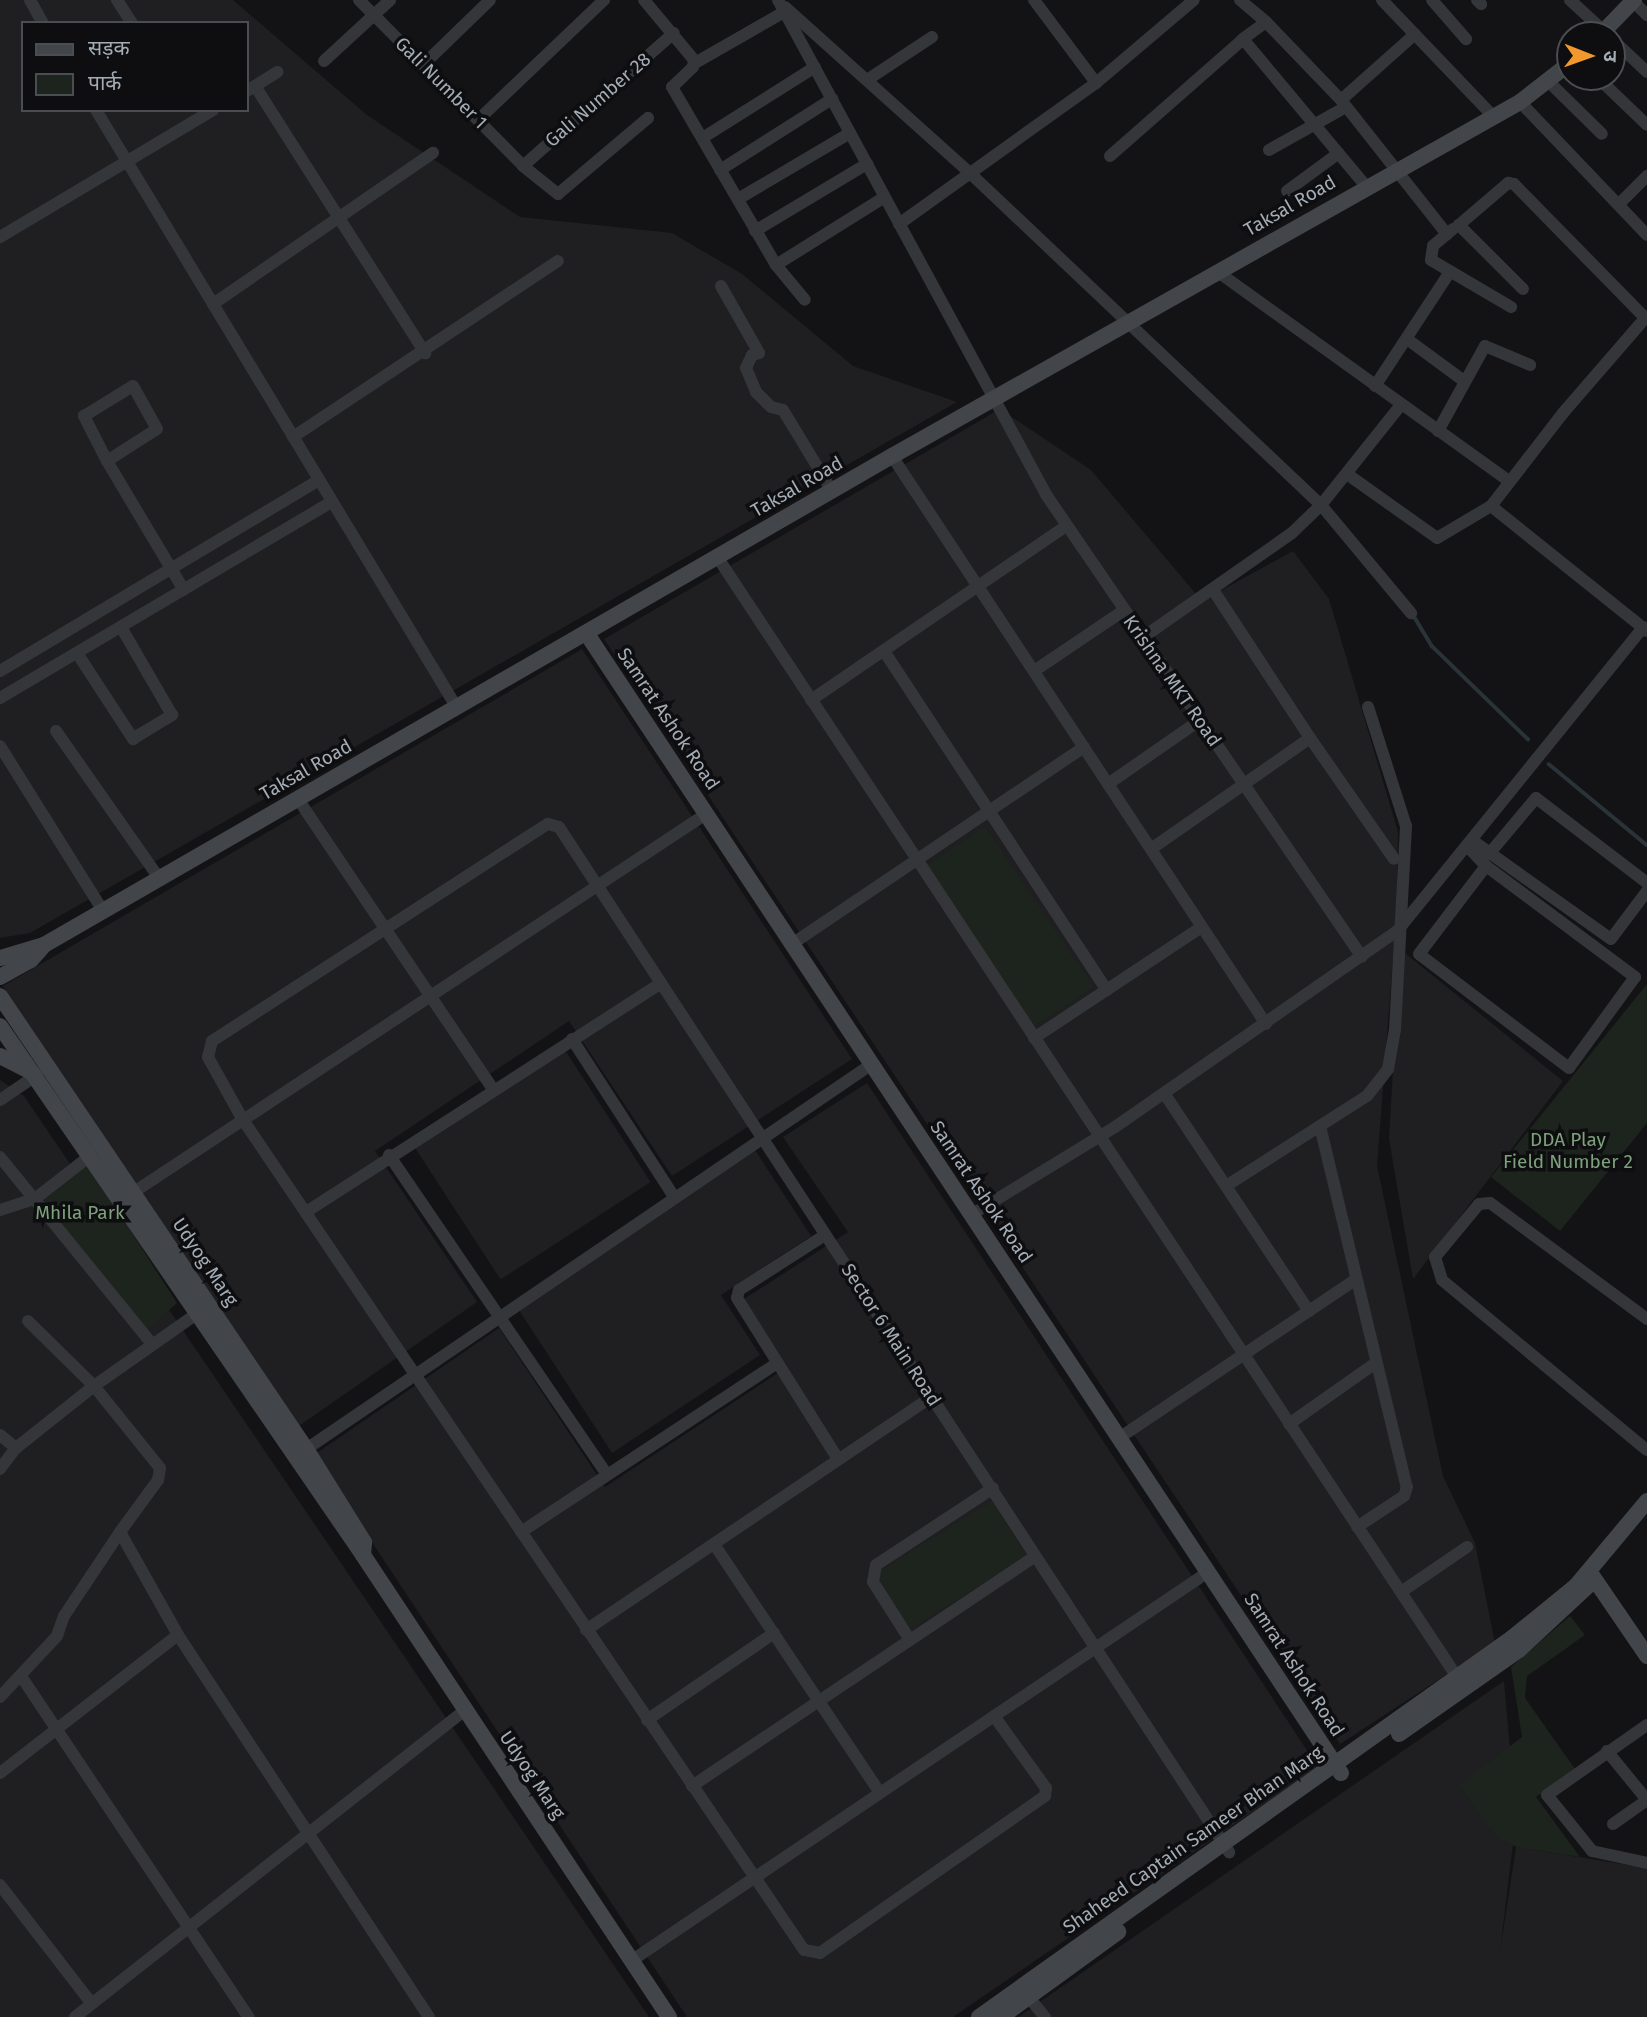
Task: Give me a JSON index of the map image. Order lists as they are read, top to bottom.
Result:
{
  "streets": {
    "street": [
      "Gali Number 1",
      "Gali Number 28",
      "Taksal Road",
      "Krishna MKT Road",
      "Samrat Ashok Road",
      "Udyog Marg",
      "Sector 6 Main Road",
      "Shaheed Captain Sameer Bhan Marg"
    ]
  },
  "crossings": [
    ["Gali Number 1", "Gali Number 28"],
    ["Taksal Road", "Krishna MKT Road"],
    ["Taksal Road", "Samrat Ashok Road"],
    ["Samrat Ashok Road", "Shaheed Captain Sameer Bhan Marg"],
    ["Sector 6 Main Road", "Shaheed Captain Sameer Bhan Marg"]
  ],
  "parks": ["DDA Play Field Number 2", "Mhila Park"],
  "legend": ["सड़क", "पार्क"],
  "north": "right"
}
